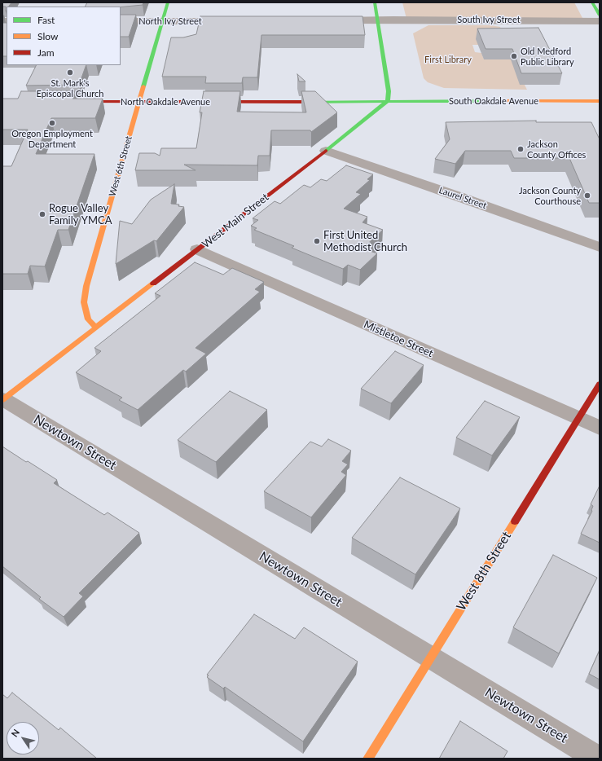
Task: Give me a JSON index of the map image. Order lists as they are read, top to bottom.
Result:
{
  "streets": {
    "street": [
      "South Ivy Street",
      "North Ivy Street",
      "South Oakdale Avenue",
      "North Oakdale Avenue",
      "West 6th Street",
      "Laurel Street",
      "West Main Street",
      "Mistletoe Street",
      "Newtown Street",
      "West 8th Street"
    ]
  },
  "crossings": [
    ["North Ivy Street", "West 6th Street"],
    ["South Oakdale Avenue", "North Oakdale Avenue"],
    ["South Oakdale Avenue", "West Main Street"],
    ["North Oakdale Avenue", "West 6th Street"],
    ["North Oakdale Avenue", "West Main Street"],
    ["West 6th Street", "West Main Street"],
    ["Laurel Street", "West Main Street"],
    ["West Main Street", "Mistletoe Street"],
    ["West Main Street", "Newtown Street"],
    ["Mistletoe Street", "West 8th Street"],
    ["Newtown Street", "West 8th Street"]
  ],
  "parks": ["First Library"],
  "places": [
    "Old Medford Public Library",
    "St. Mark's Episcopal Church",
    "Oregon Employment Department",
    "Jackson County Offices",
    "Jackson County Courthouse",
    "Rogue Valley Family YMCA",
    "First United Methodist Church"
  ],
  "legend": ["Fast", "Slow", "Jam"],
  "north": "top left"
}
